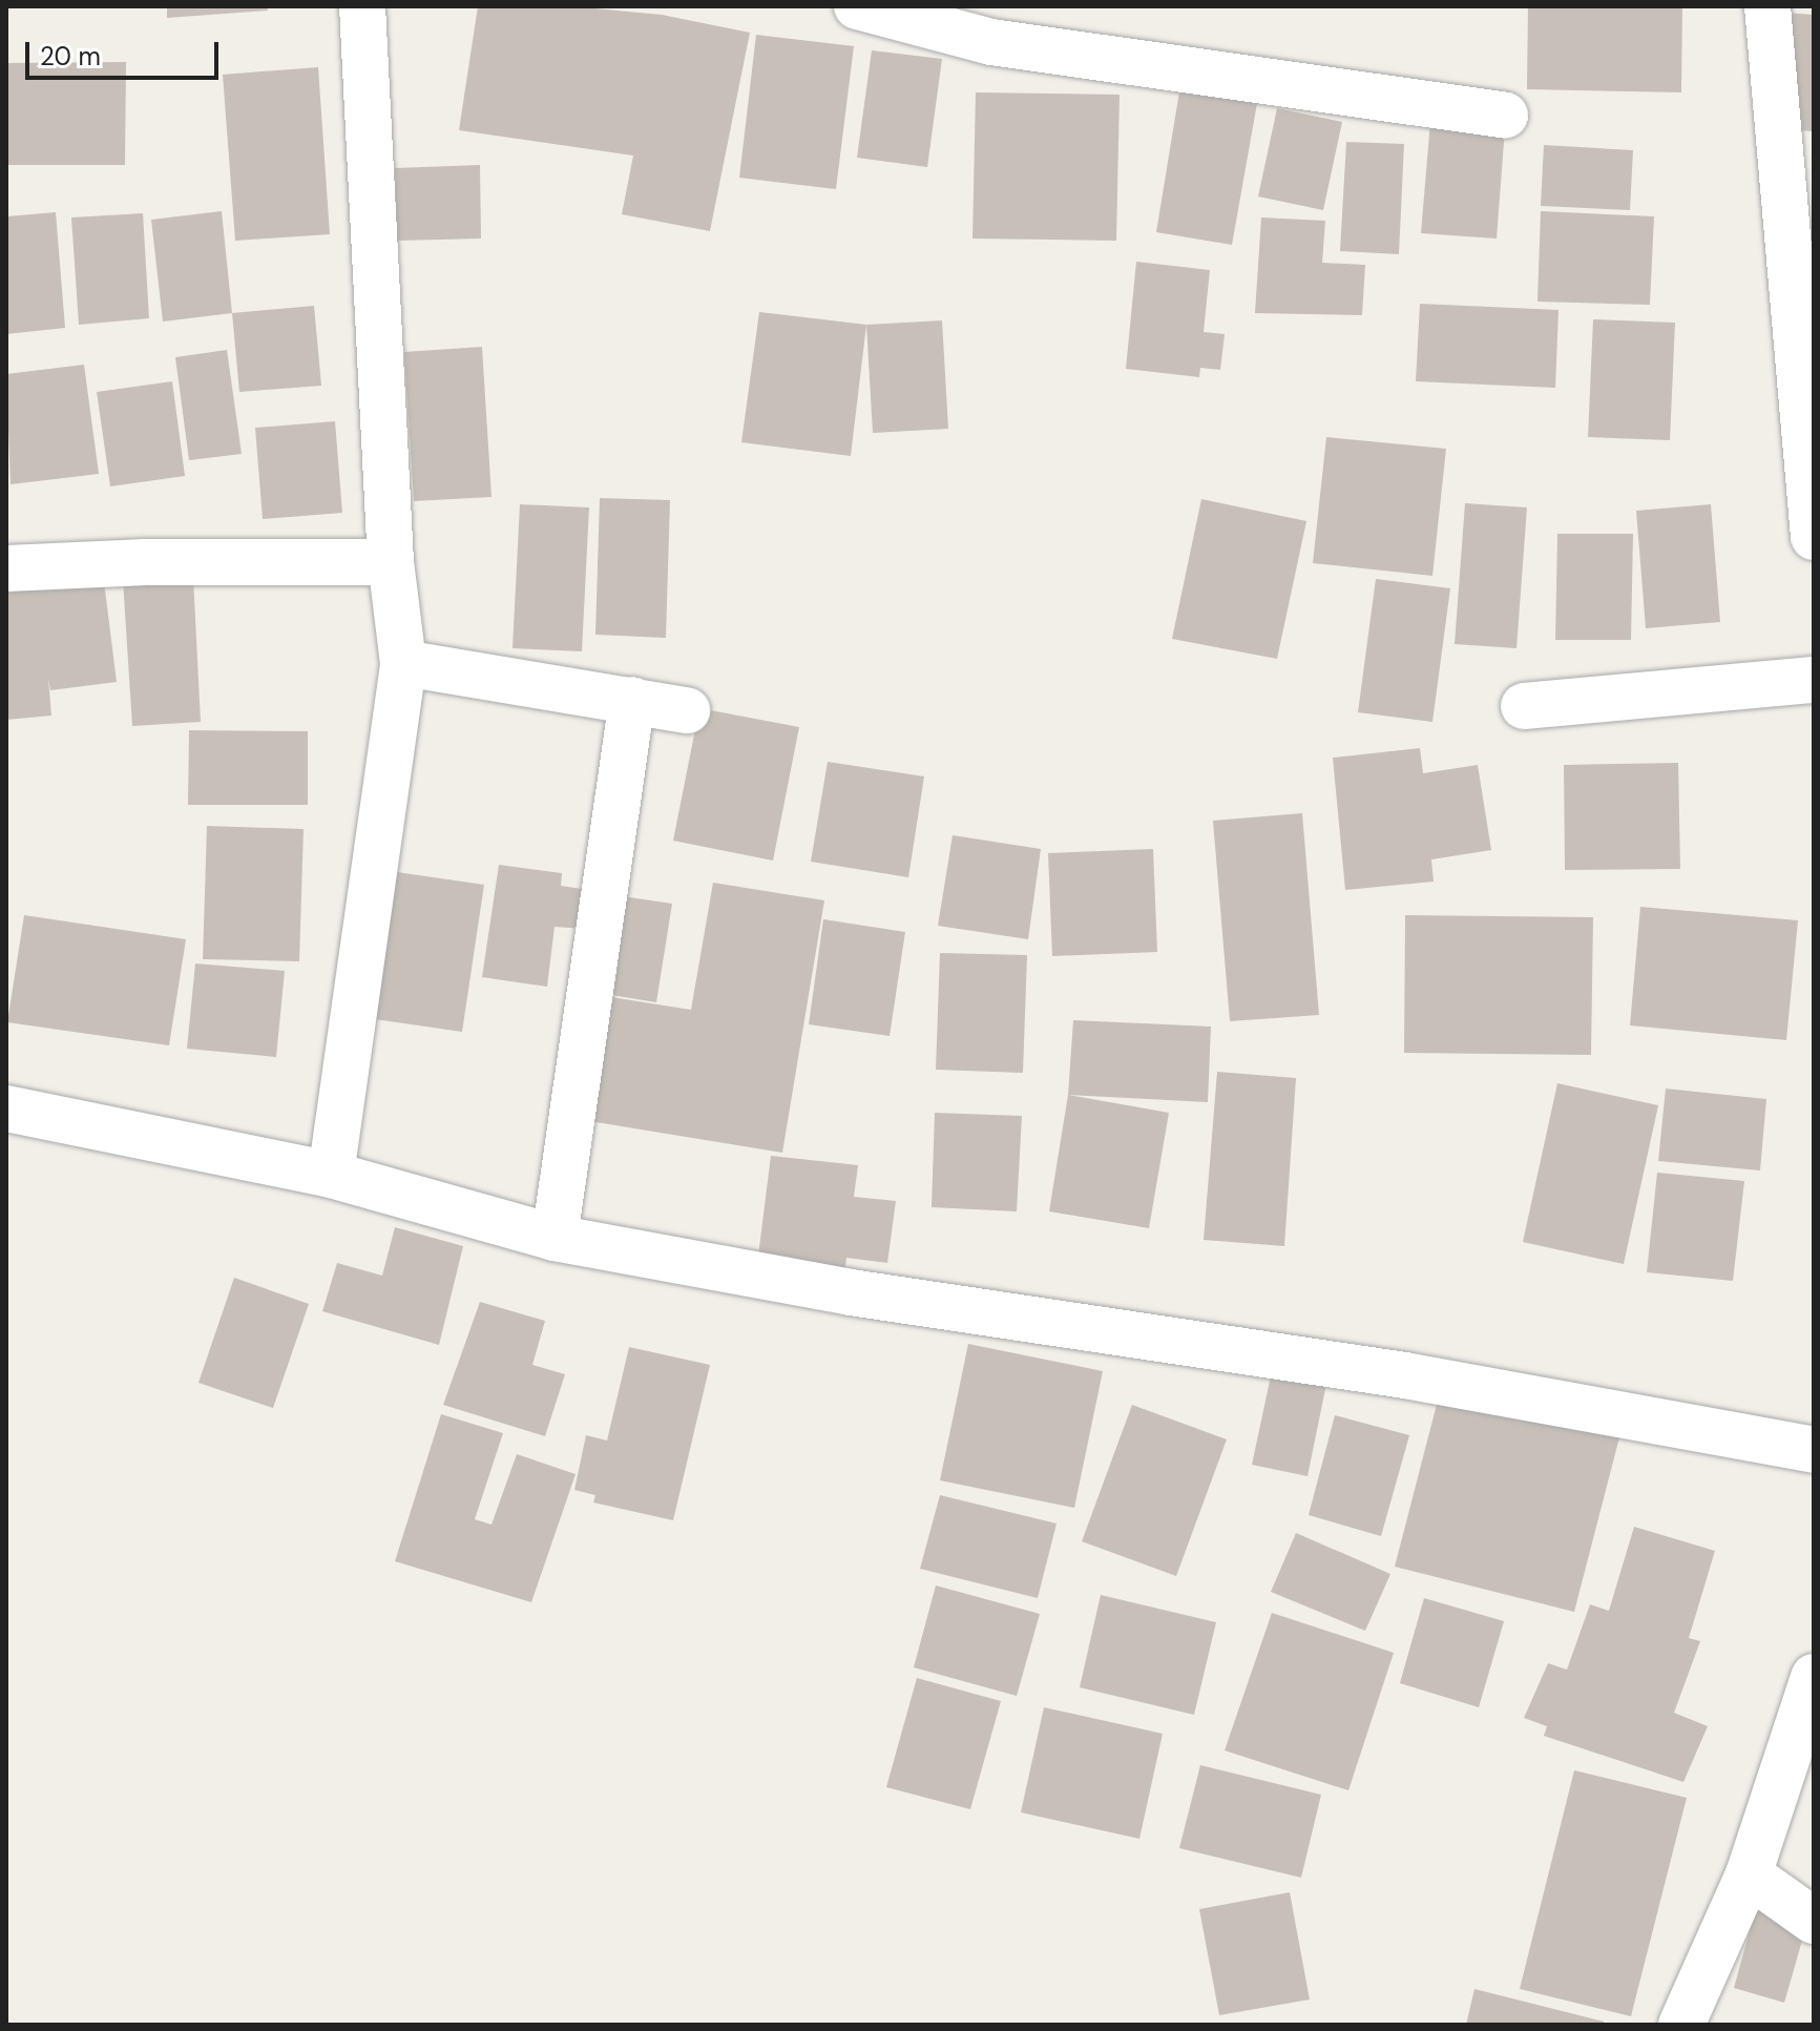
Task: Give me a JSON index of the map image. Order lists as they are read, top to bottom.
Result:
{
  "scale_bar": "20 m"
}
